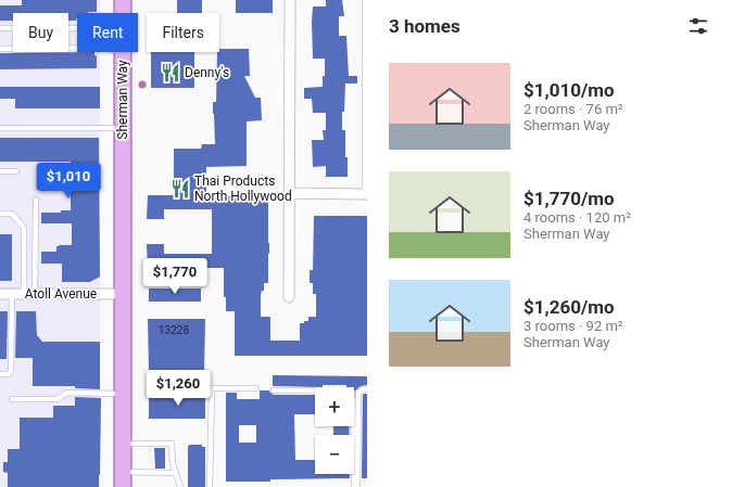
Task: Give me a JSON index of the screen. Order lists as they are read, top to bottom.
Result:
{
  "streets": {
    "main road": ["Sherman Way"],
    "street": ["Atoll Avenue"]
  },
  "crossings": [
    ["Sherman Way", "Atoll Avenue"]
  ],
  "places": {
    "restaurant": ["Denny's", "Thai Products North Hollywood"]
  },
  "house_numbers": ["13228"],
  "page": {
    "heading": "3 homes",
    "chip": ["Buy", "Rent", "Filters"],
    "list": [
      {
        "name": "$1,010/mo",
        "note": "2 rooms · 76 m² · Sherman Way"
      },
      {
        "name": "$1,770/mo",
        "note": "4 rooms · 120 m² · Sherman Way"
      },
      {
        "name": "$1,260/mo",
        "note": "3 rooms · 92 m² · Sherman Way"
      }
    ],
    "price": ["$1,010", "$1,770", "$1,260"],
    "map_buttons": ["+", "−"]
  }
}
